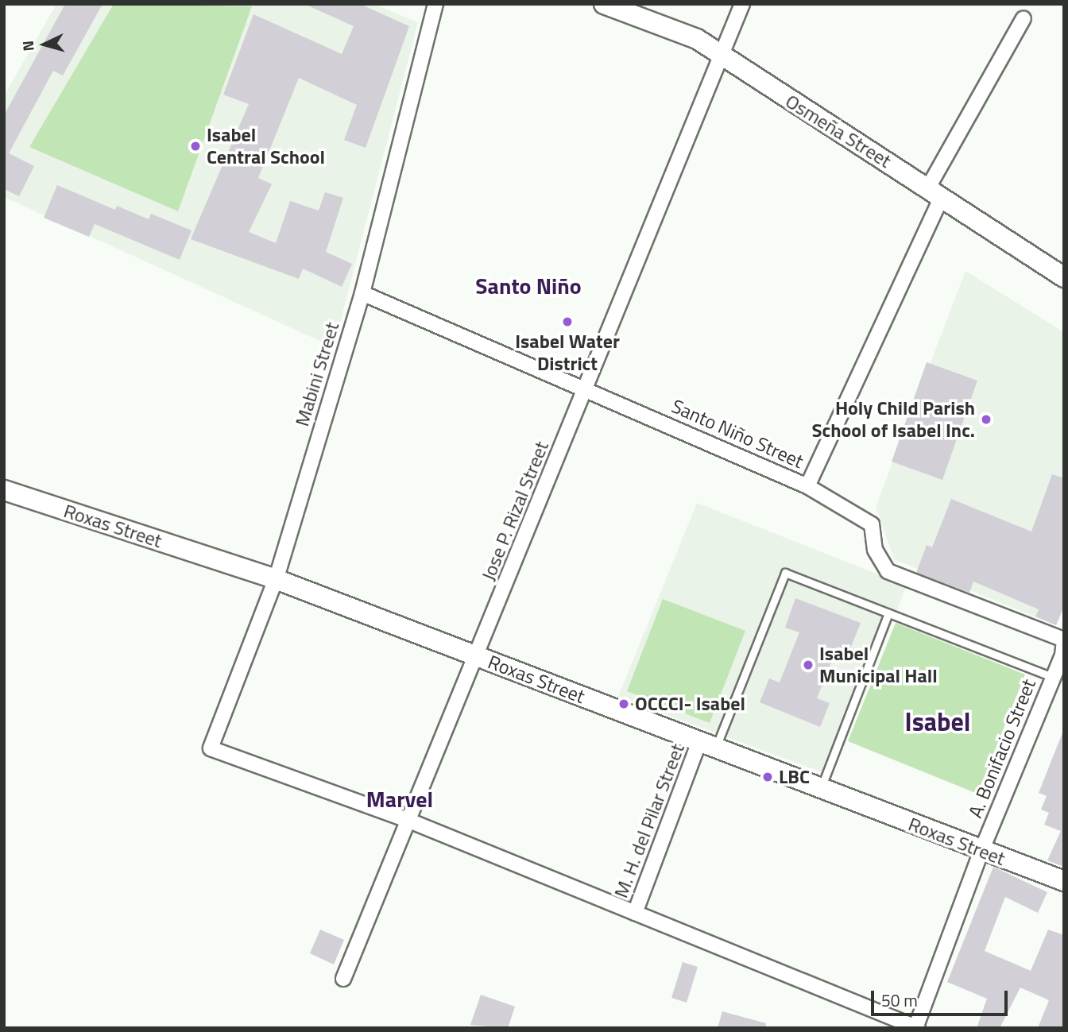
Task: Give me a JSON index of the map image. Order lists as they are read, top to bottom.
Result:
{
  "streets": {
    "street": [
      "Osmeña Street",
      "Mabini Street",
      "Santo Niño Street",
      "Jose P. Rizal Street",
      "Roxas Street",
      "A. Bonifacio Street",
      "M. H. del Pilar Street"
    ]
  },
  "crossings": [
    ["Osmeña Street", "Jose P. Rizal Street"],
    ["Mabini Street", "Santo Niño Street"],
    ["Mabini Street", "Jose P. Rizal Street"],
    ["Mabini Street", "Roxas Street"],
    ["Santo Niño Street", "Jose P. Rizal Street"],
    ["Santo Niño Street", "A. Bonifacio Street"],
    ["Jose P. Rizal Street", "Roxas Street"],
    ["Roxas Street", "A. Bonifacio Street"],
    ["Roxas Street", "M. H. del Pilar Street"]
  ],
  "districts": ["Santo Niño", "Isabel", "Marvel"],
  "places": [
    "Isabel Central School",
    "Isabel Water District",
    "Holy Child Parish School of Isabel Inc.",
    "Isabel Municipal Hall",
    "OCCCI- Isabel",
    "LBC"
  ],
  "scale_bar": "50 m",
  "north": "left"
}
